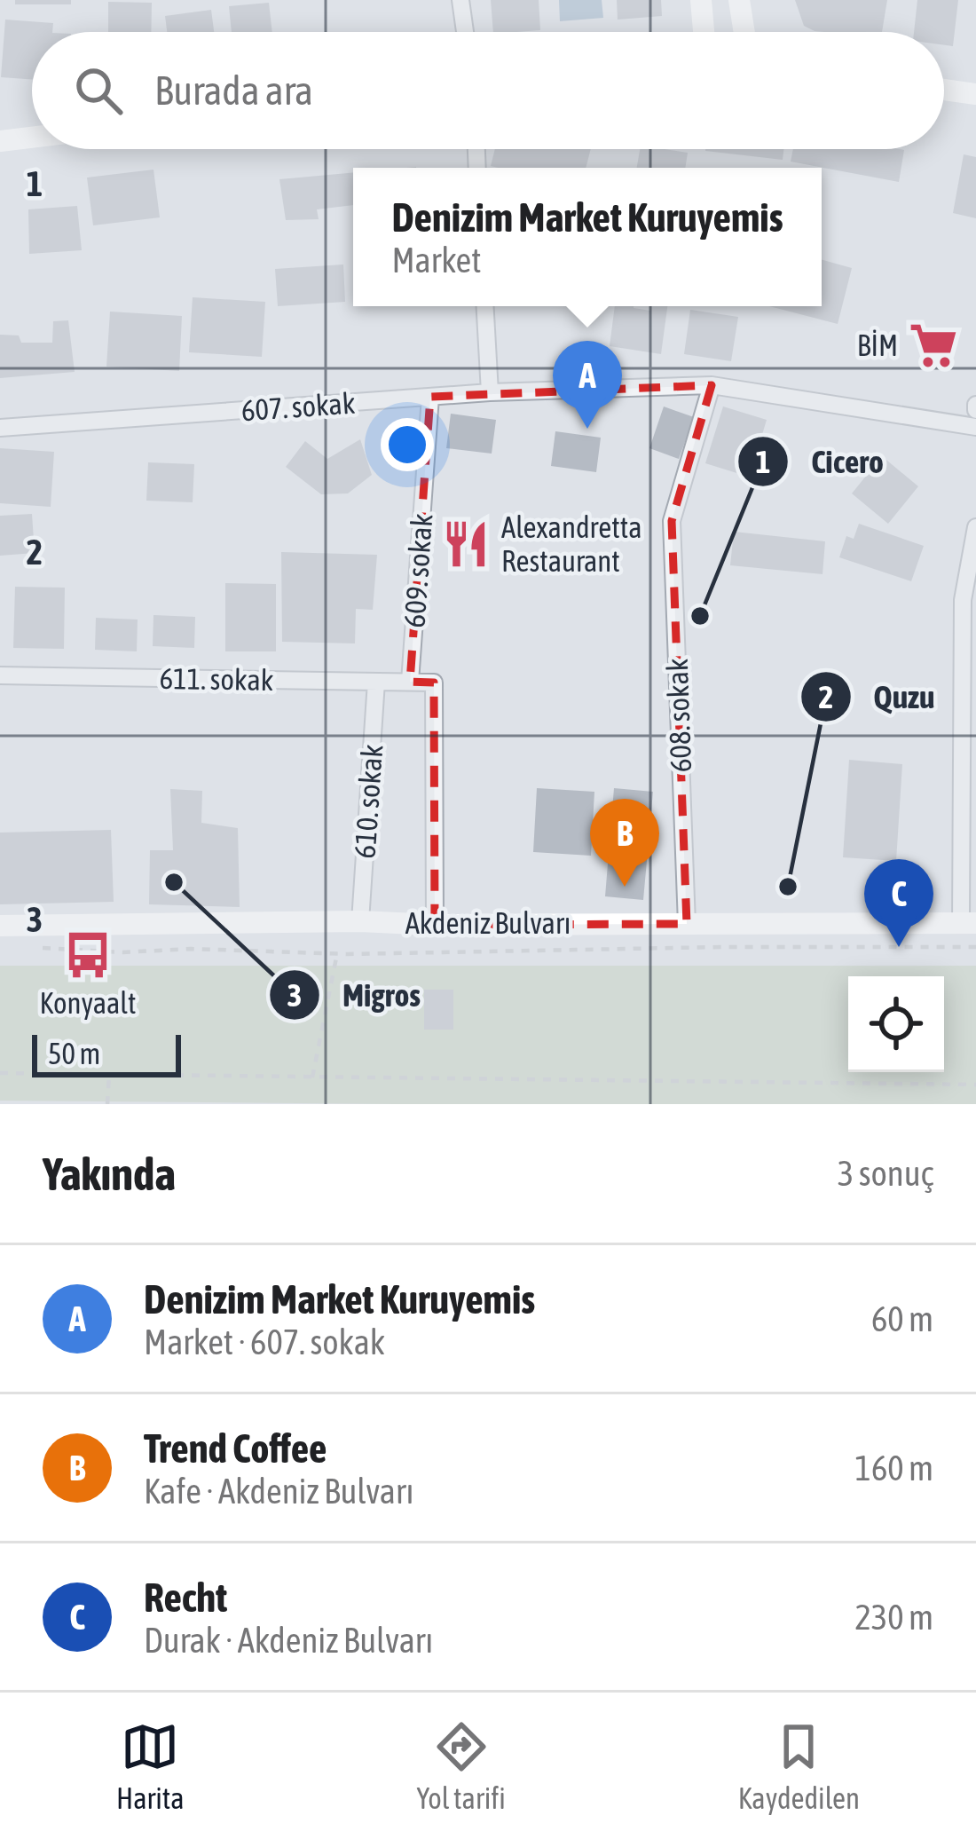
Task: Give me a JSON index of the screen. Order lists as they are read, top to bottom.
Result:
{
  "streets": {
    "main road": ["Akdeniz Bulvarı"],
    "street": [
      "607. sokak",
      "609. sokak",
      "611. sokak",
      "608. sokak",
      "610. sokak"
    ]
  },
  "crossings": [
    ["607. sokak", "609. sokak"],
    ["607. sokak", "608. sokak"],
    ["609. sokak", "611. sokak"],
    ["611. sokak", "610. sokak"],
    ["611. sokak", "Akdeniz Bulvarı"],
    ["608. sokak", "Akdeniz Bulvarı"],
    ["610. sokak", "Akdeniz Bulvarı"]
  ],
  "places": {
    "supermarket": ["BİM"],
    "restaurant": ["Alexandretta Restaurant"],
    "other": ["Cicero", "Migros", "Quzu"],
    "bus stop": ["Konyaalt"]
  },
  "scale_bar": "50 m",
  "page": {
    "search": "Burada ara",
    "popup": ["Denizim Market Kuruyemis", "Market"],
    "pins": ["A", "B", "C"],
    "scale": "50 m",
    "heading": ["Yakında", "3 sonuç"],
    "list": [
      {
        "mark": "A",
        "name": "Denizim Market Kuruyemis",
        "note": "Market · 607. sokak",
        "value": "60 m"
      },
      {
        "mark": "B",
        "name": "Trend Coffee",
        "note": "Kafe · Akdeniz Bulvarı",
        "value": "160 m"
      },
      {
        "mark": "C",
        "name": "Recht",
        "note": "Durak · Akdeniz Bulvarı",
        "value": "230 m"
      }
    ],
    "nav": ["Harita", "Yol tarifi", "Kaydedilen"]
  },
  "grid": {
    "rows": ["1", "2", "3"]
  }
}
